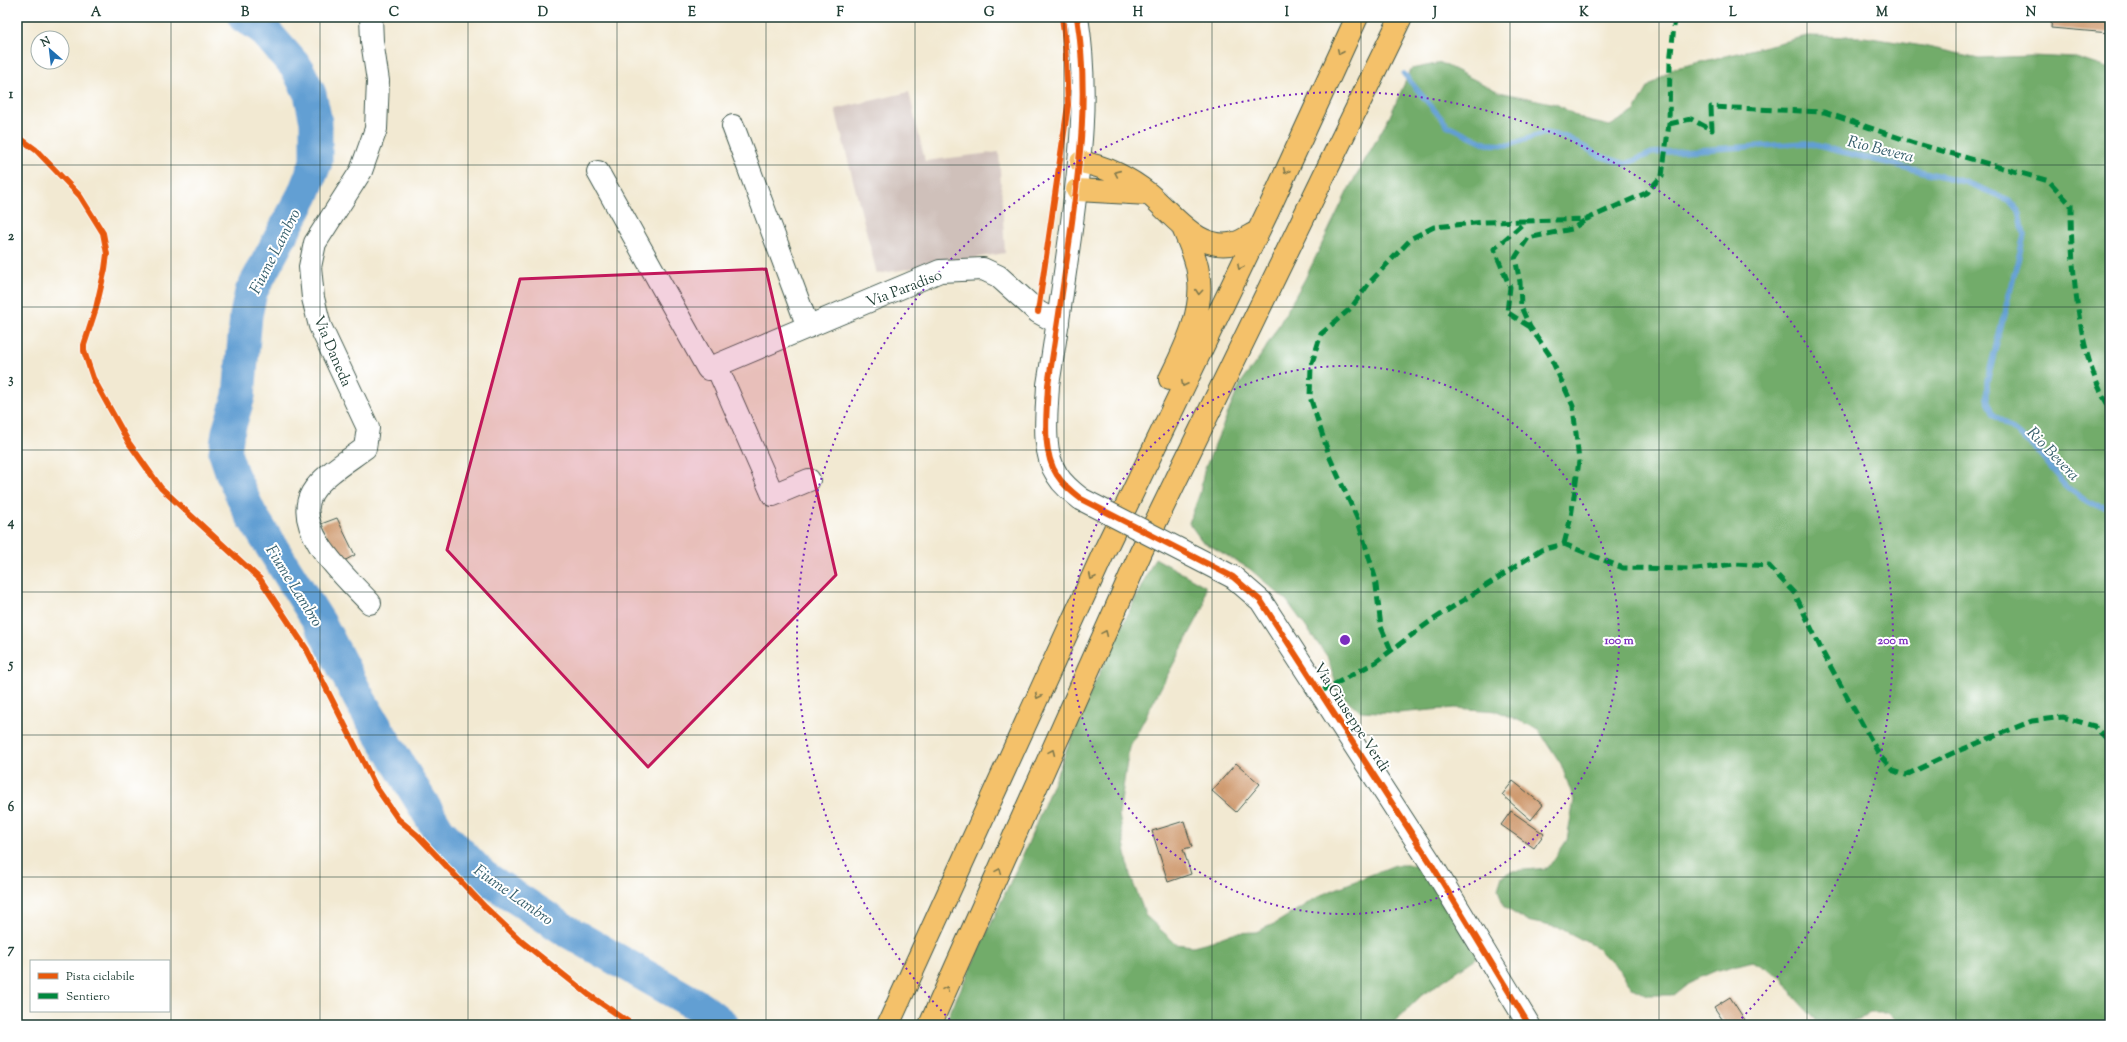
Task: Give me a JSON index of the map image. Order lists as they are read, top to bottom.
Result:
{
  "streets": {
    "street": ["Via Paradiso", "Via Daneda", "Via Giuseppe Verdi"]
  },
  "crossings": [
    ["Via Paradiso", "Via Giuseppe Verdi"]
  ],
  "water": ["Rio Bevera", "Fiume Lambro"],
  "legend": ["Pista ciclabile", "Sentiero"],
  "north": "top left",
  "grid": {
    "columns": [
      "A",
      "B",
      "C",
      "D",
      "E",
      "F",
      "G",
      "H",
      "I",
      "J",
      "K",
      "L",
      "M",
      "N"
    ],
    "rows": [
      "1",
      "2",
      "3",
      "4",
      "5",
      "6",
      "7"
    ]
  },
  "rings": ["100 m", "200 m"]
}
